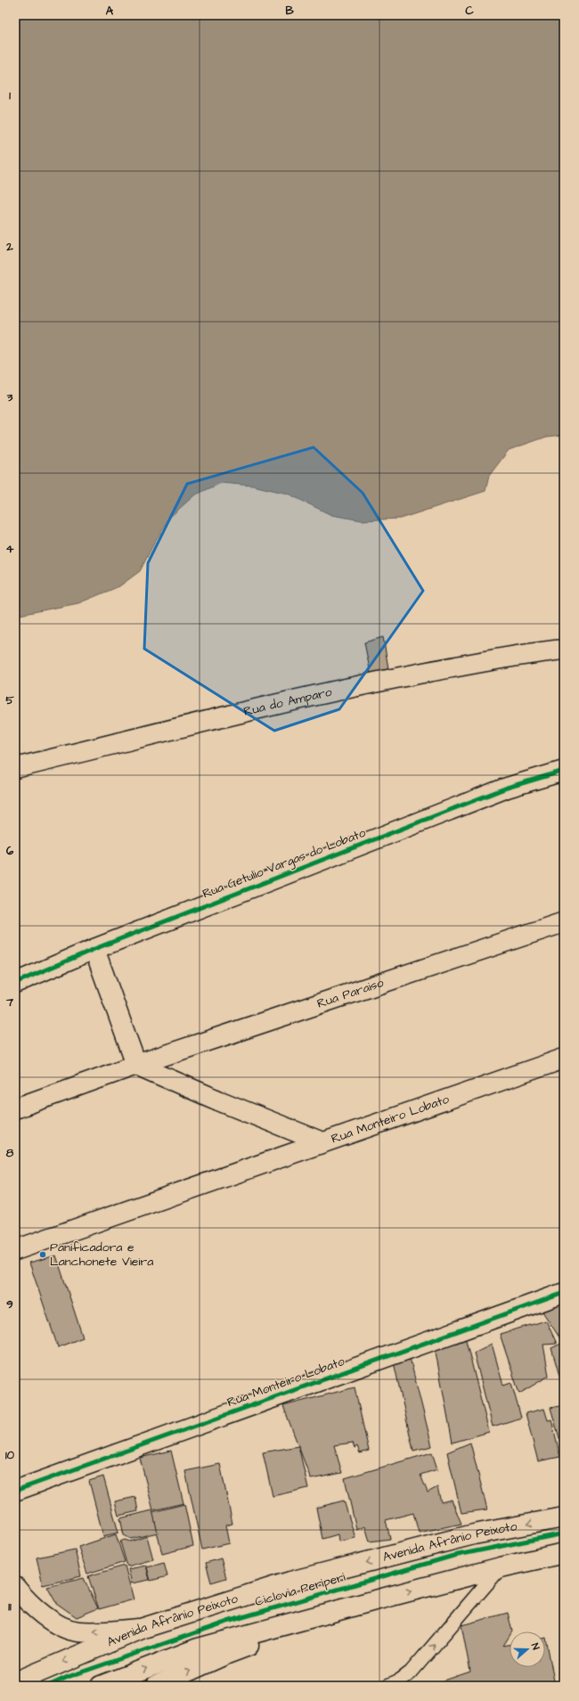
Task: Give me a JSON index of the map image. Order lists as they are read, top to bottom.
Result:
{
  "streets": {
    "street": [
      "Rua do Amparo",
      "Rua Getulio Vargas do Lobato",
      "Rua Paraiso",
      "Rua Monteiro Lobato",
      "Avenida Afrânio Peixoto"
    ],
    "cycle path": ["Ciclovia Periperi"]
  },
  "places": ["Panificadora e Lanchonete Vieira"],
  "north": "right",
  "grid": {
    "columns": ["A", "B", "C"],
    "rows": [
      "1",
      "2",
      "3",
      "4",
      "5",
      "6",
      "7",
      "8",
      "9",
      "10",
      "11"
    ]
  }
}
